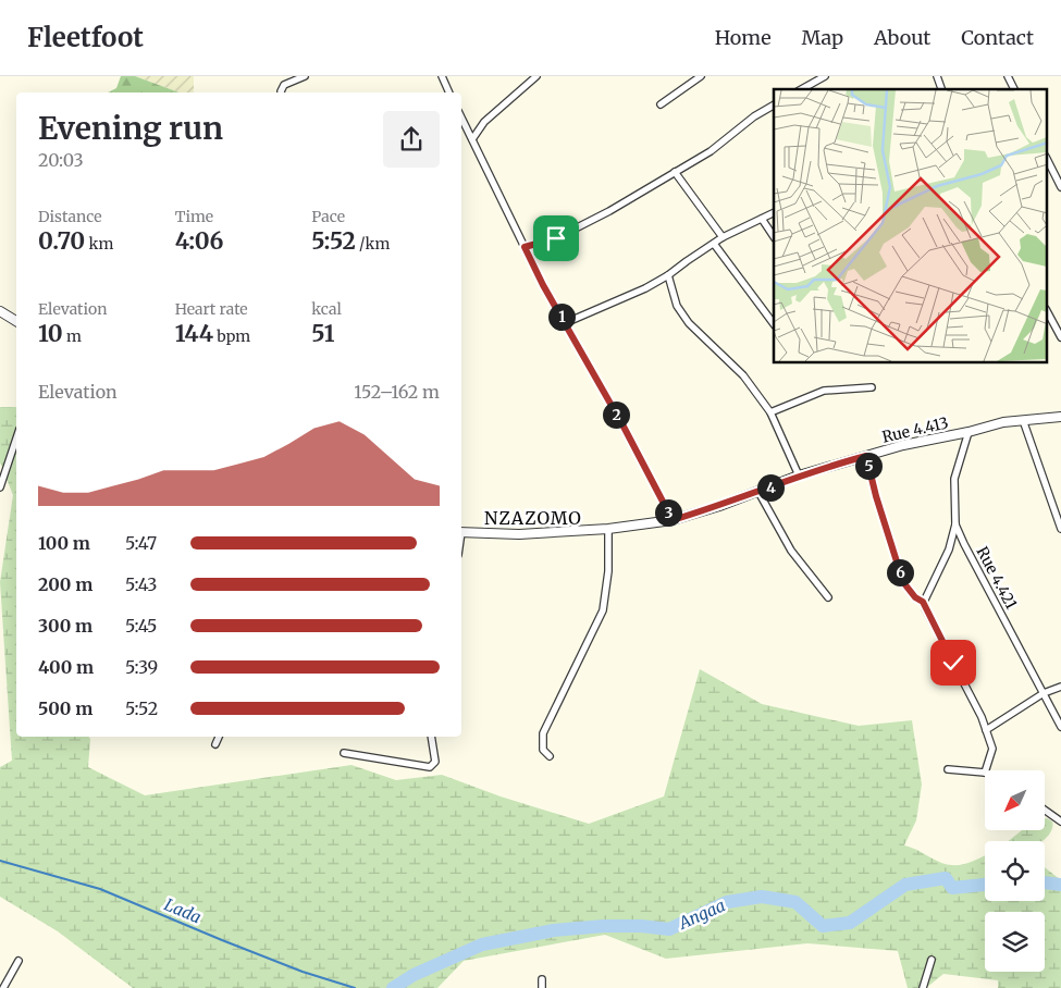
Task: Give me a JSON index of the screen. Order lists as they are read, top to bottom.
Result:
{
  "streets": {
    "street": ["Rue 4.413", "Rue 4.421"]
  },
  "crossings": [
    ["Rue 4.413", "Rue 4.421"]
  ],
  "districts": ["NZAZOMO"],
  "water": ["Lada", "Angaa"],
  "north": "bottom left",
  "page": {
    "header": "Fleetfoot",
    "nav": [
      "Home",
      "Map",
      "About",
      "Contact"
    ],
    "heading": ["Evening run", "20:03"],
    "stats": [
      ["Distance", "0.70 km"],
      ["Time", "4:06"],
      ["Pace", "5:52 /km"],
      ["Elevation", "10 m"],
      ["Heart rate", "144 bpm"],
      ["kcal", "51"]
    ],
    "pins": [
      "1",
      "2",
      "5",
      "4",
      "3",
      "6"
    ],
    "chart": ["Elevation", "152–162 m"],
    "list": [
      {
        "name": "100 m",
        "note": "5:47"
      },
      {
        "name": "200 m",
        "note": "5:43"
      },
      {
        "name": "300 m",
        "note": "5:45"
      },
      {
        "name": "400 m",
        "note": "5:39"
      },
      {
        "name": "500 m",
        "note": "5:52"
      }
    ]
  }
}
